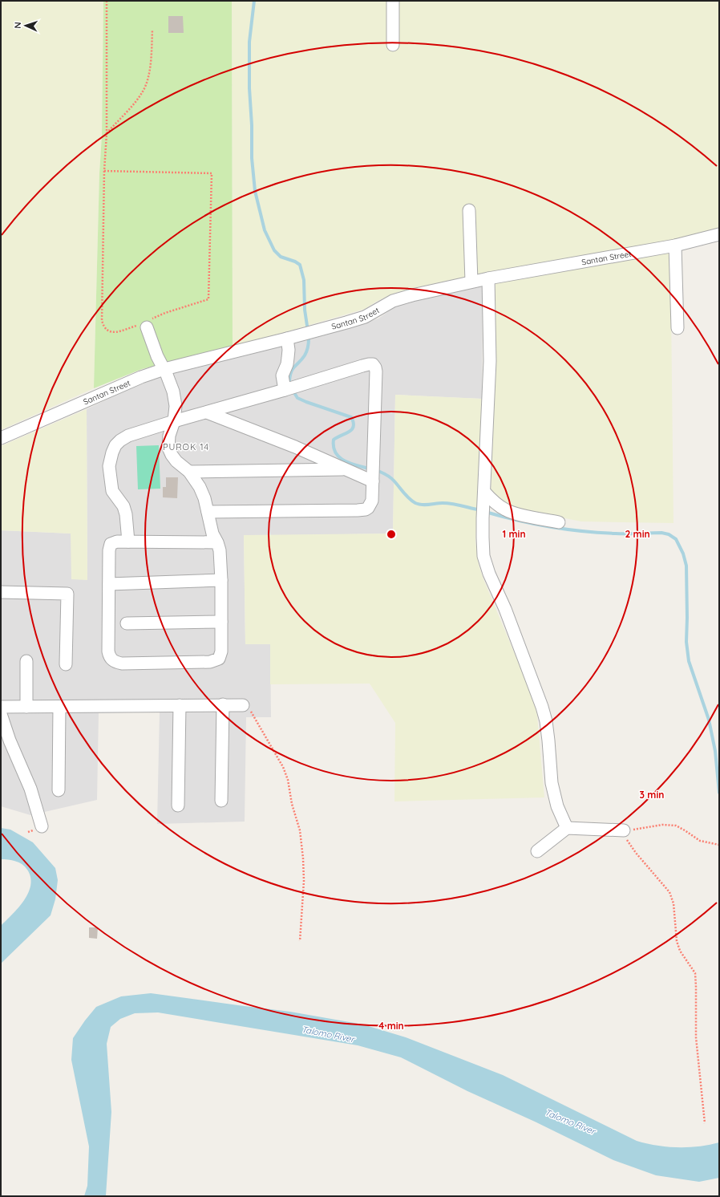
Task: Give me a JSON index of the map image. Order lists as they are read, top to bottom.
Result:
{
  "streets": {
    "street": ["Santan Street"]
  },
  "districts": ["PUROK 14"],
  "water": ["Talomo River"],
  "north": "left",
  "rings": [
    "1 min",
    "2 min",
    "3 min",
    "4 min"
  ]
}
